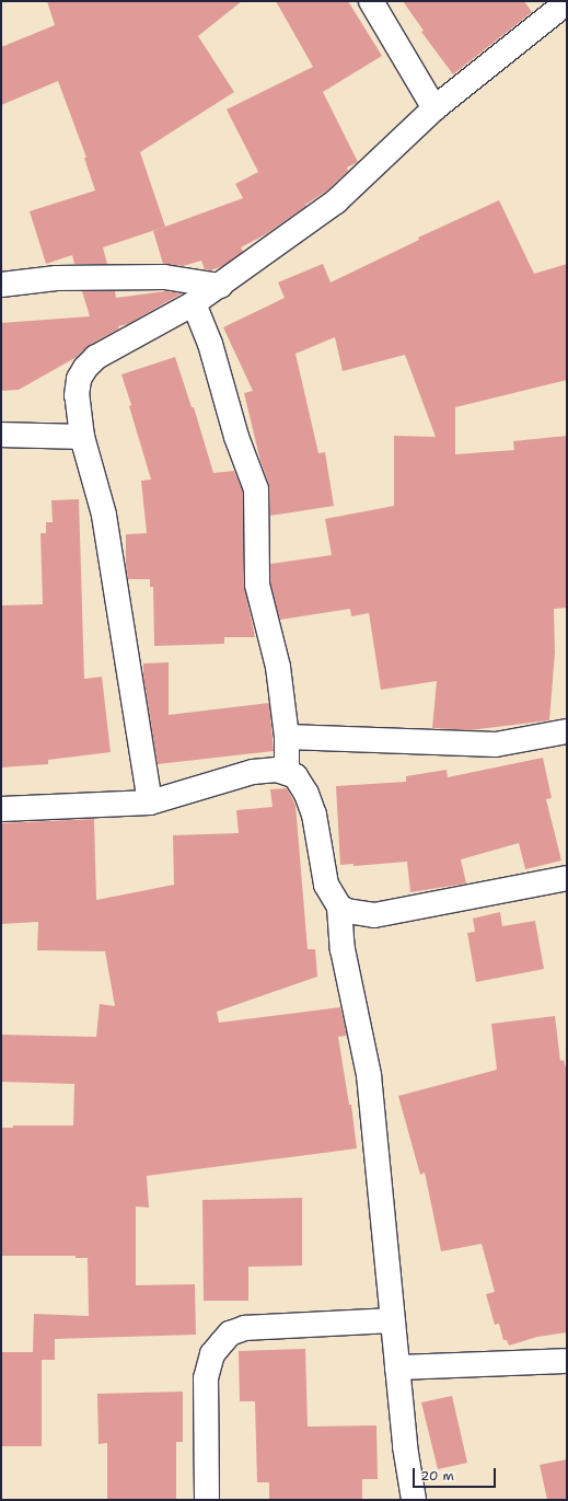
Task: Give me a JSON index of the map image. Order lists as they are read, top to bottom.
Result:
{
  "scale_bar": "20 m"
}
